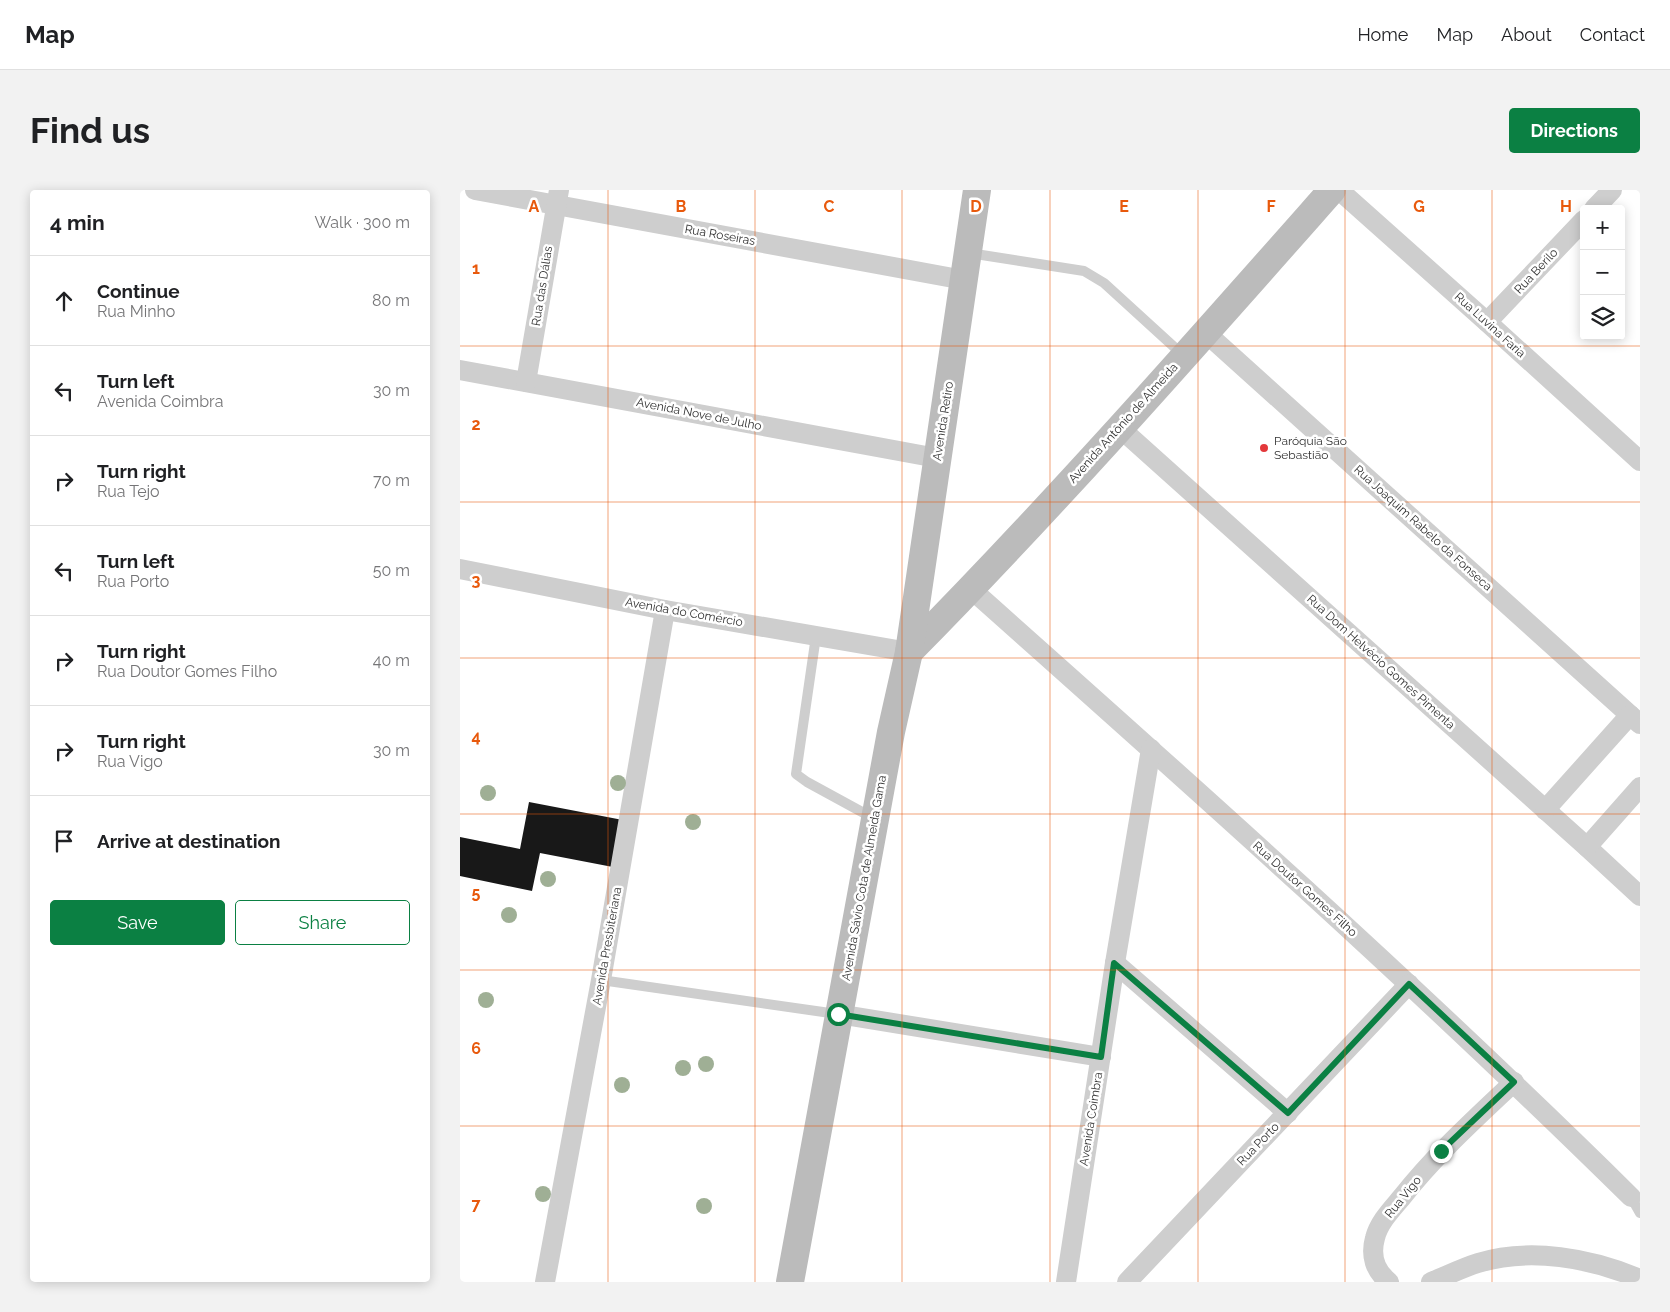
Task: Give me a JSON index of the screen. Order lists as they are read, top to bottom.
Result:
{
  "streets": {
    "street": [
      "Rua Roseiras",
      "Rua Berilo",
      "Rua das Dálias",
      "Rua Luvina Faria",
      "Avenida Nove de Julho",
      "Avenida Retiro",
      "Avenida Antônio de Almeida",
      "Rua Joaquim Rabelo da Fonseca",
      "Avenida do Comércio",
      "Rua Dom Helvécio Gomes Pimenta",
      "Avenida Sávio Cota de Almeida Gama",
      "Rua Doutor Gomes Filho",
      "Avenida Presbiteriana",
      "Avenida Coimbra",
      "Rua Porto",
      "Rua Vigo"
    ]
  },
  "crossings": [
    ["Rua Roseiras", "Rua das Dálias"],
    ["Rua Roseiras", "Avenida Retiro"],
    ["Rua Berilo", "Rua Luvina Faria"],
    ["Rua das Dálias", "Avenida Nove de Julho"],
    ["Avenida Nove de Julho", "Avenida Retiro"],
    ["Avenida Retiro", "Avenida Antônio de Almeida"],
    ["Avenida Retiro", "Avenida do Comércio"],
    ["Avenida Retiro", "Avenida Sávio Cota de Almeida Gama"],
    ["Avenida Antônio de Almeida", "Rua Joaquim Rabelo da Fonseca"],
    ["Avenida Antônio de Almeida", "Avenida do Comércio"],
    ["Avenida Antônio de Almeida", "Rua Dom Helvécio Gomes Pimenta"],
    ["Avenida Antônio de Almeida", "Avenida Sávio Cota de Almeida Gama"],
    ["Avenida Antônio de Almeida", "Rua Doutor Gomes Filho"],
    ["Avenida do Comércio", "Avenida Sávio Cota de Almeida Gama"],
    ["Avenida do Comércio", "Avenida Presbiteriana"],
    ["Rua Doutor Gomes Filho", "Avenida Coimbra"],
    ["Rua Doutor Gomes Filho", "Rua Porto"],
    ["Rua Doutor Gomes Filho", "Rua Vigo"]
  ],
  "places": ["Paróquia São Sebastião"],
  "page": {
    "header": "Map",
    "nav": [
      "Home",
      "Map",
      "About",
      "Contact"
    ],
    "buttons": [
      "Directions",
      ["Save", "Share"]
    ],
    "title": "Find us",
    "heading": ["4 min", "Walk · 300 m"],
    "map_buttons": ["+", "−"],
    "list": [
      ["Continue", "Rua Minho", "80 m"],
      ["Turn left", "Avenida Coimbra", "30 m"],
      ["Turn right", "Rua Tejo", "70 m"],
      ["Turn left", "Rua Porto", "50 m"],
      ["Turn right", "Rua Doutor Gomes Filho", "40 m"],
      ["Turn right", "Rua Vigo", "30 m"],
      "Arrive at destination"
    ]
  },
  "grid": {
    "columns": [
      "A",
      "B",
      "C",
      "D",
      "E",
      "F",
      "G",
      "H"
    ],
    "rows": [
      "1",
      "2",
      "3",
      "4",
      "5",
      "6",
      "7"
    ]
  }
}
